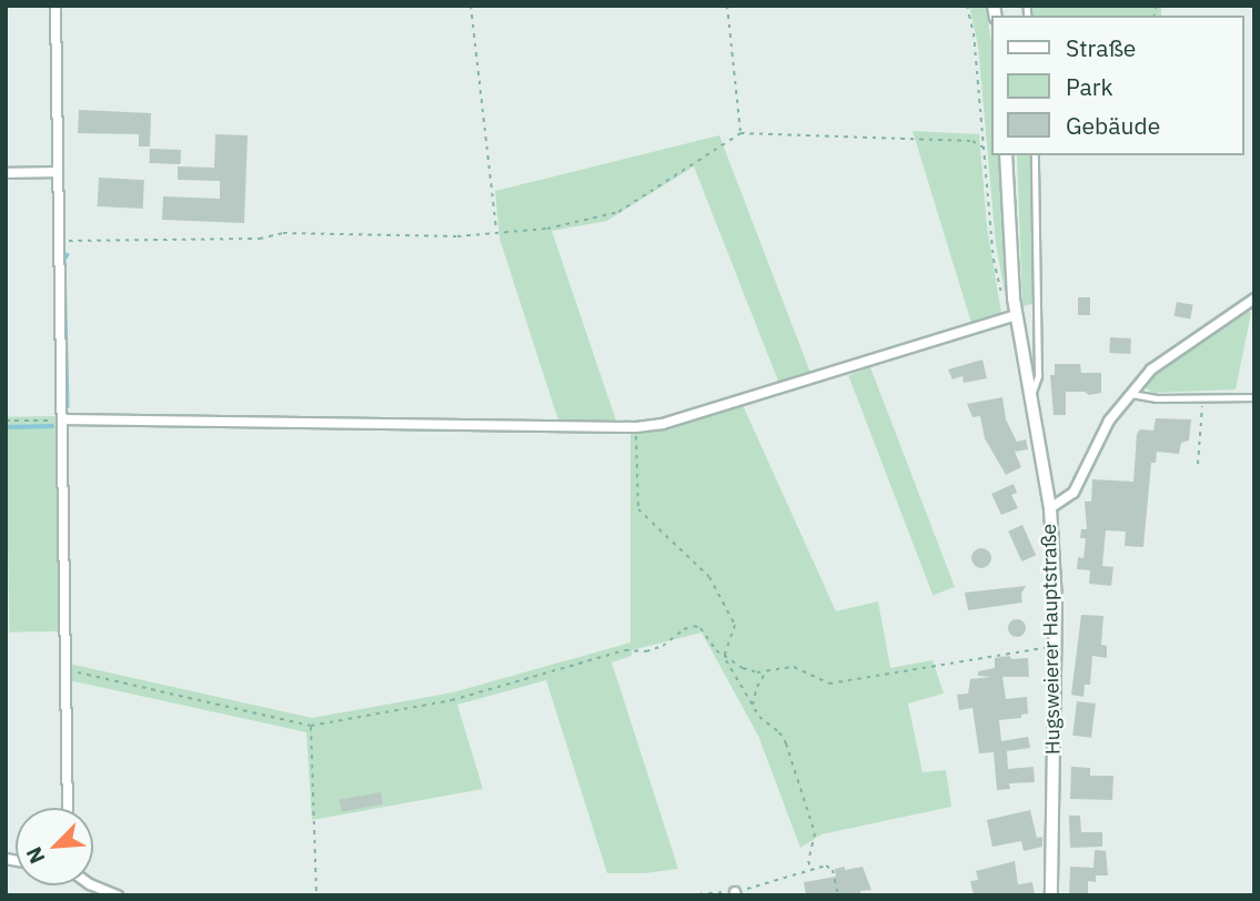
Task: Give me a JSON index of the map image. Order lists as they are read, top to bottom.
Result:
{
  "streets": {
    "street": ["Hugsweierer Hauptstraße"]
  },
  "legend": ["Straße", "Park", "Gebäude"],
  "north": "bottom left"
}
